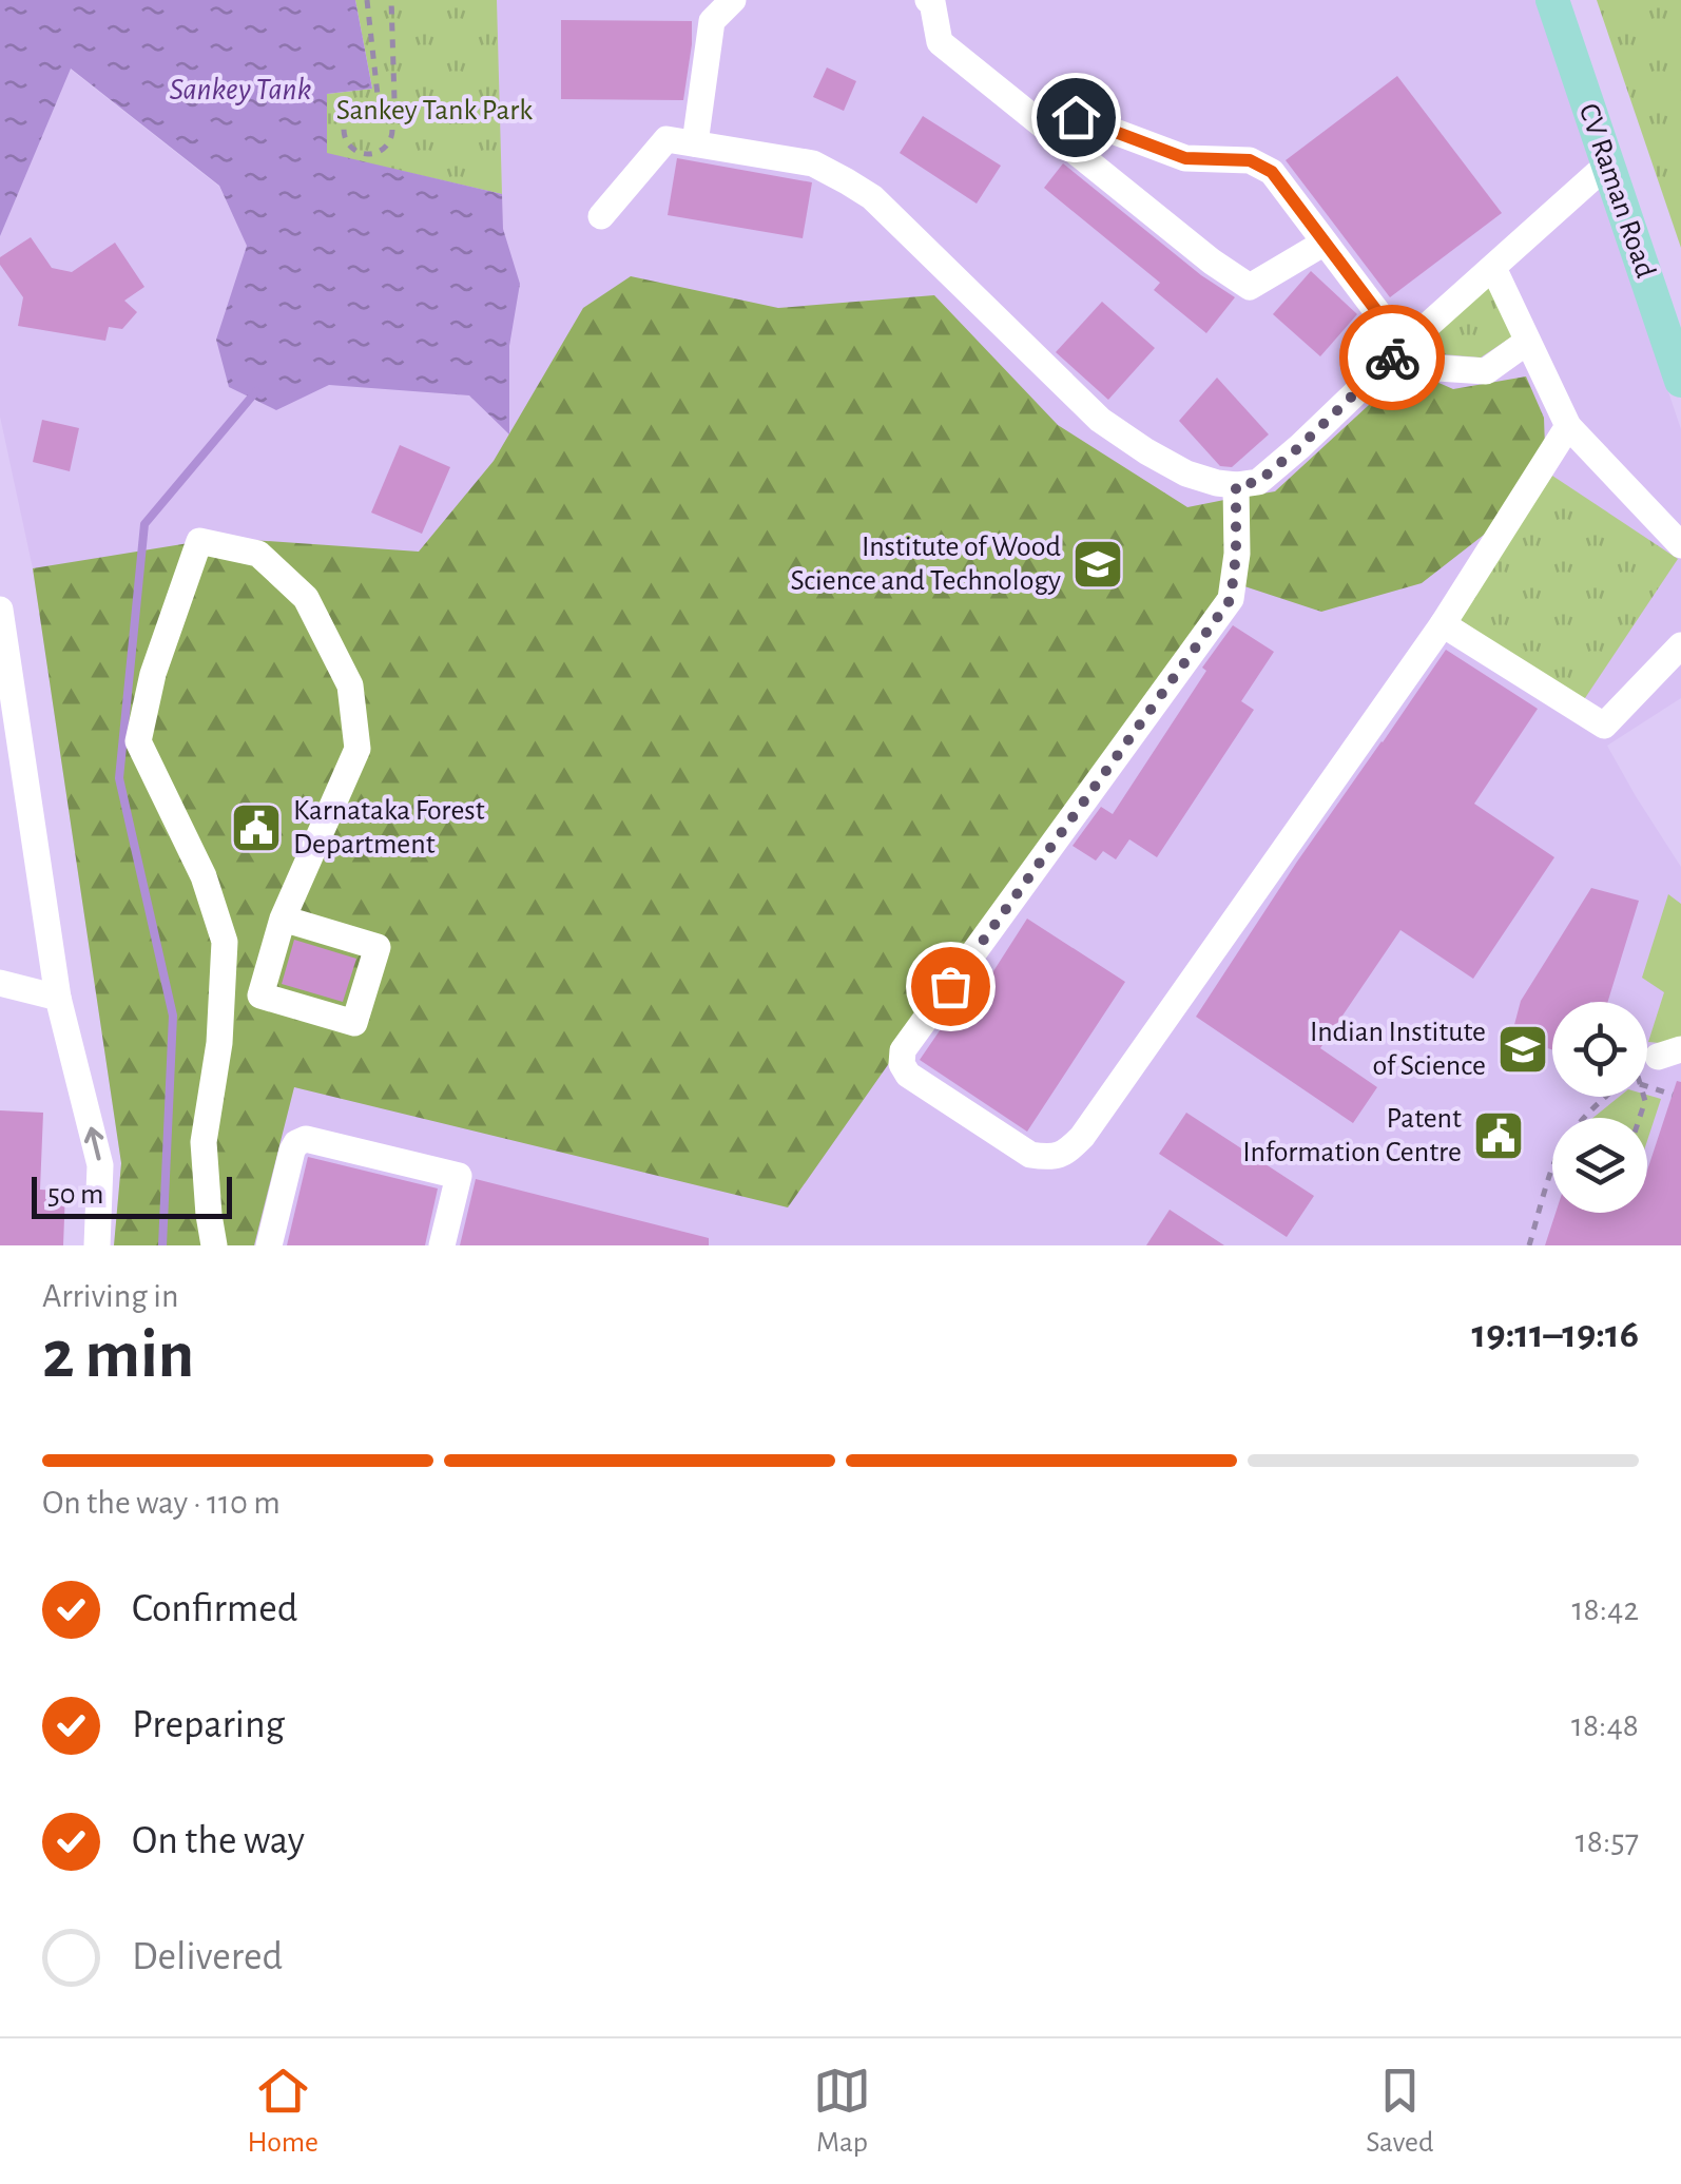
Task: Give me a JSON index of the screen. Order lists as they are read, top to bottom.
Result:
{
  "streets": {
    "main road": ["CV Raman Road"]
  },
  "water": ["Sankey Tank"],
  "parks": ["Sankey Tank Park"],
  "places": {
    "school or university": ["Institute of Wood Science and Technology", "Indian Institute of Science"],
    "public building": ["Karnataka Forest Department", "Patent Information Centre"]
  },
  "scale_bar": "50 m",
  "page": {
    "scale": "50 m",
    "heading": ["2 min", "Arriving in", "19:11–19:16"],
    "bar": "On the way · 110 m",
    "list": [
      ["Confirmed", "18:42"],
      ["Preparing", "18:48"],
      ["On the way", "18:57"],
      "Delivered"
    ],
    "tabs": ["Home", "Map", "Saved"]
  }
}
